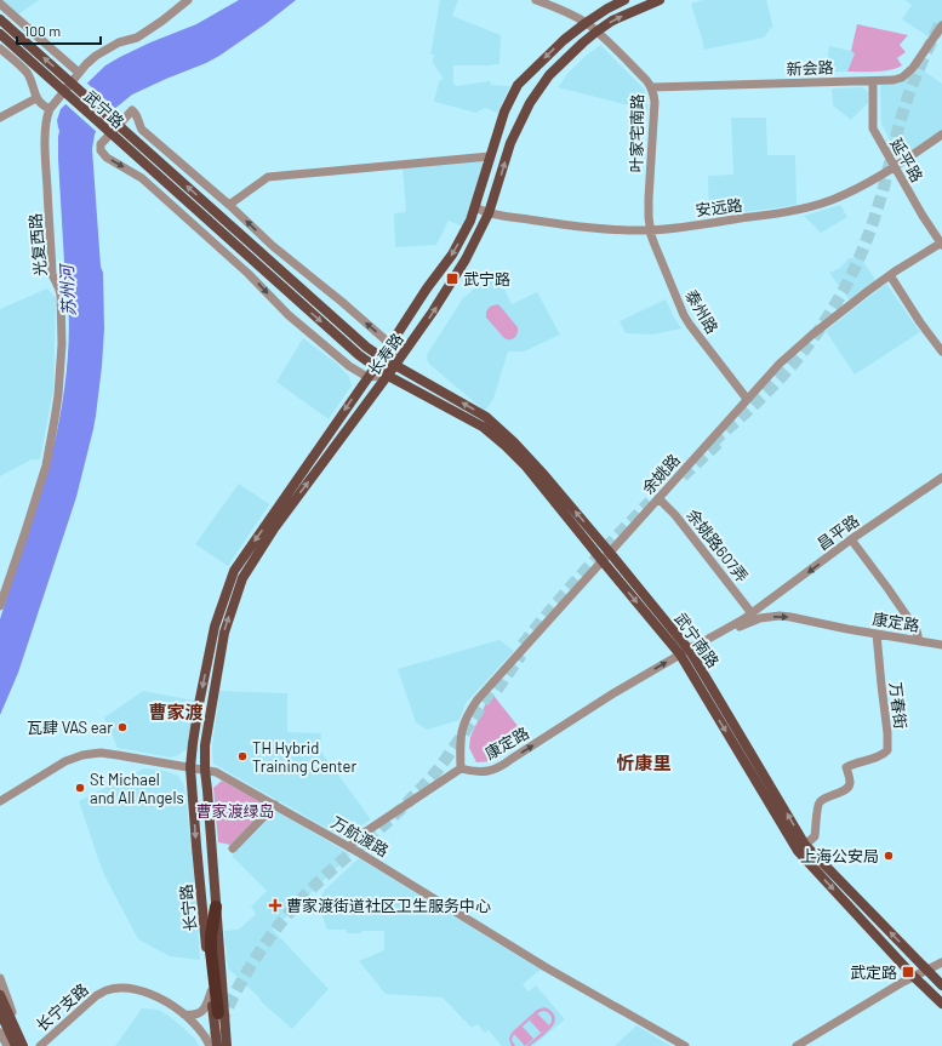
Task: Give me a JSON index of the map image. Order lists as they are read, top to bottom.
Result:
{
  "streets": {
    "main road": [
      "武宁路",
      "长寿路",
      "武宁南路",
      "长宁路"
    ],
    "street": [
      "新会路",
      "叶家宅南路",
      "延平路",
      "安远路",
      "光复西路",
      "泰州路",
      "余姚路",
      "昌平路",
      "余姚路607弄",
      "康定路",
      "万春街",
      "万航渡路",
      "长宁支路"
    ]
  },
  "crossings": [
    ["新会路", "叶家宅南路"],
    ["新会路", "延平路"],
    ["武宁路", "长寿路"],
    ["武宁路", "武宁南路"],
    ["叶家宅南路", "安远路"],
    ["叶家宅南路", "泰州路"],
    ["叶家宅南路", "长寿路"],
    ["延平路", "安远路"],
    ["延平路", "余姚路"],
    ["安远路", "泰州路"],
    ["安远路", "长寿路"],
    ["泰州路", "余姚路"],
    ["长寿路", "武宁南路"],
    ["长寿路", "万航渡路"],
    ["长寿路", "长宁路"],
    ["余姚路", "余姚路607弄"],
    ["余姚路", "康定路"],
    ["余姚路", "武宁南路"],
    ["昌平路", "余姚路607弄"],
    ["昌平路", "康定路"],
    ["余姚路607弄", "康定路"],
    ["康定路", "武宁南路"],
    ["康定路", "万春街"],
    ["武宁南路", "万春街"],
    ["万航渡路", "长宁路"]
  ],
  "one_way": ["昌平路", "康定路"],
  "districts": ["曹家渡", "忻康里"],
  "water": ["苏州河"],
  "parks": ["曹家渡绿岛"],
  "places": {
    "transit": ["武宁路", "武定路"],
    "other": [
      "瓦肆 VAS ear",
      "TH Hybrid Training Center",
      "St Michael and All Angels",
      "上海公安局"
    ],
    "health": ["曹家渡街道社区卫生服务中心"]
  },
  "scale_bar": "100 m"
}
